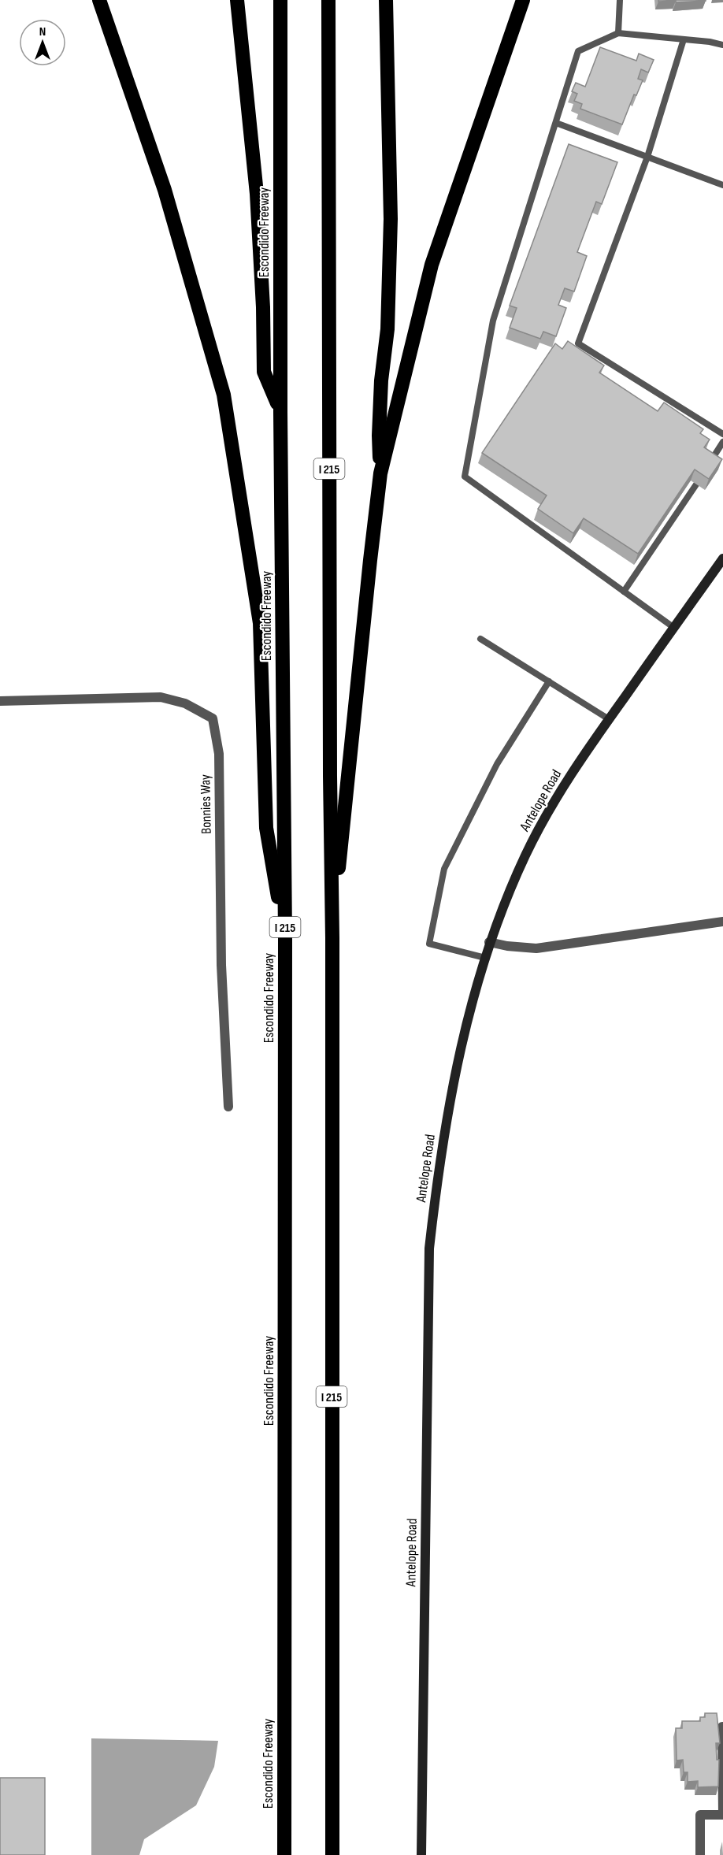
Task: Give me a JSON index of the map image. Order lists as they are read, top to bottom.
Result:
{
  "streets": {
    "highway": ["Escondido Freeway", "I 215"],
    "main road": ["Antelope Road"],
    "street": ["Bonnies Way"]
  },
  "north": "top"
}
